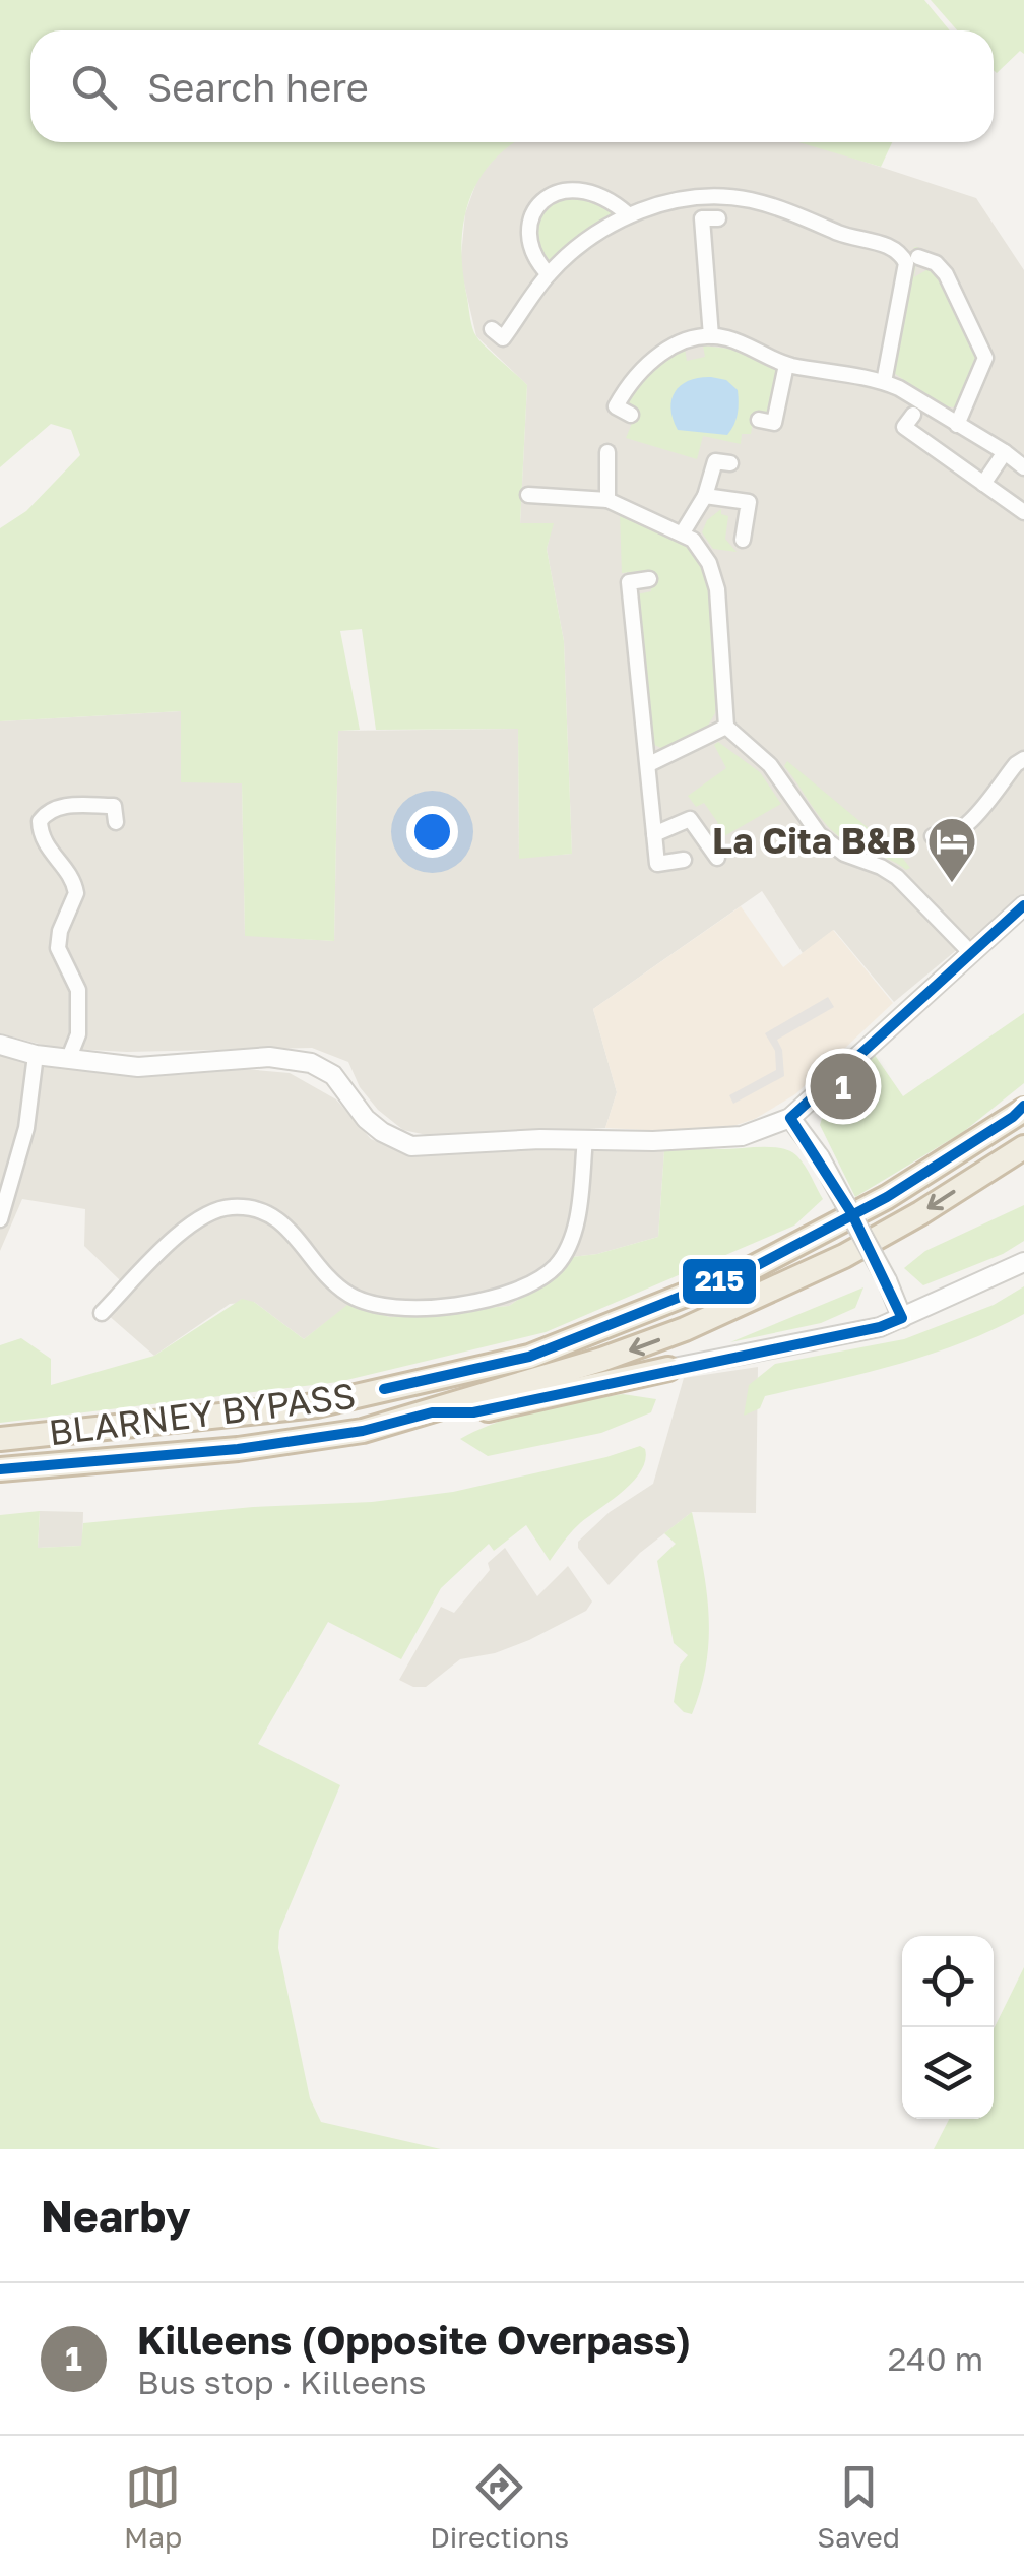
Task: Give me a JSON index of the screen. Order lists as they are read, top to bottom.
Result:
{
  "streets": {
    "highway": ["BLARNEY BYPASS"]
  },
  "places": {
    "hotel": ["La Cita B&B"]
  },
  "lines": ["transit line 215"],
  "page": {
    "search": "Search here",
    "pins": "1",
    "heading": "Nearby",
    "list": [
      {
        "mark": "1",
        "name": "Killeens (Opposite Overpass)",
        "note": "Bus stop · Killeens",
        "value": "240 m"
      }
    ],
    "nav": ["Map", "Directions", "Saved"]
  }
}
